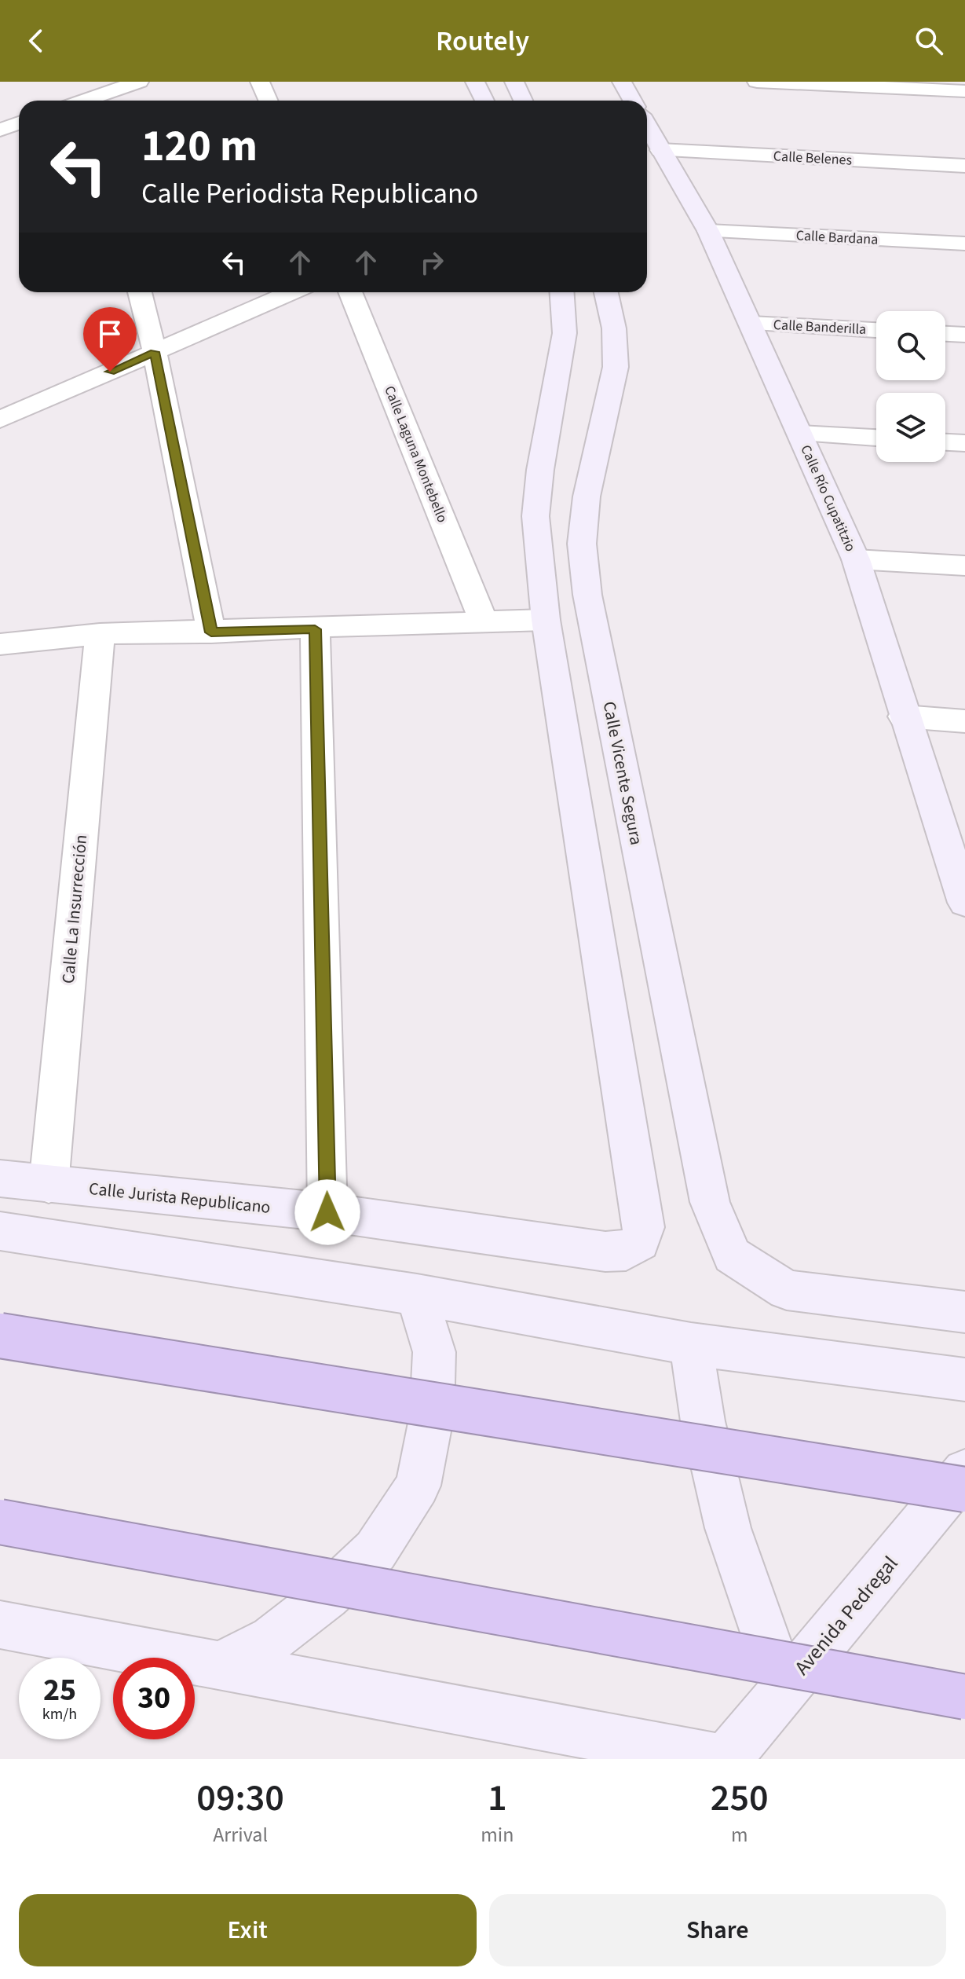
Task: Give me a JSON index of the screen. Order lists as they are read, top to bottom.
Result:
{
  "streets": {
    "street": [
      "Calle Belenes",
      "Calle Bardana",
      "Calle Banderilla",
      "Calle Laguna Montebello",
      "Calle Río Cupatitzio",
      "Calle Vicente Segura",
      "Calle La Insurrección",
      "Calle Jurista Republicano",
      "Avenida Pedregal"
    ]
  },
  "crossings": [
    ["Calle Belenes", "Calle Río Cupatitzio"],
    ["Calle Bardana", "Calle Río Cupatitzio"],
    ["Calle Banderilla", "Calle Río Cupatitzio"],
    ["Calle La Insurrección", "Calle Jurista Republicano"]
  ],
  "page": {
    "header": "Routely",
    "turn": ["120 m", "Calle Periodista Republicano"],
    "speed": "25 km/h",
    "limit": "30",
    "eta": [
      "09:30",
      "Arrival",
      "1",
      "min",
      "250",
      "m"
    ],
    "buttons": ["Exit", "Share"]
  }
}
